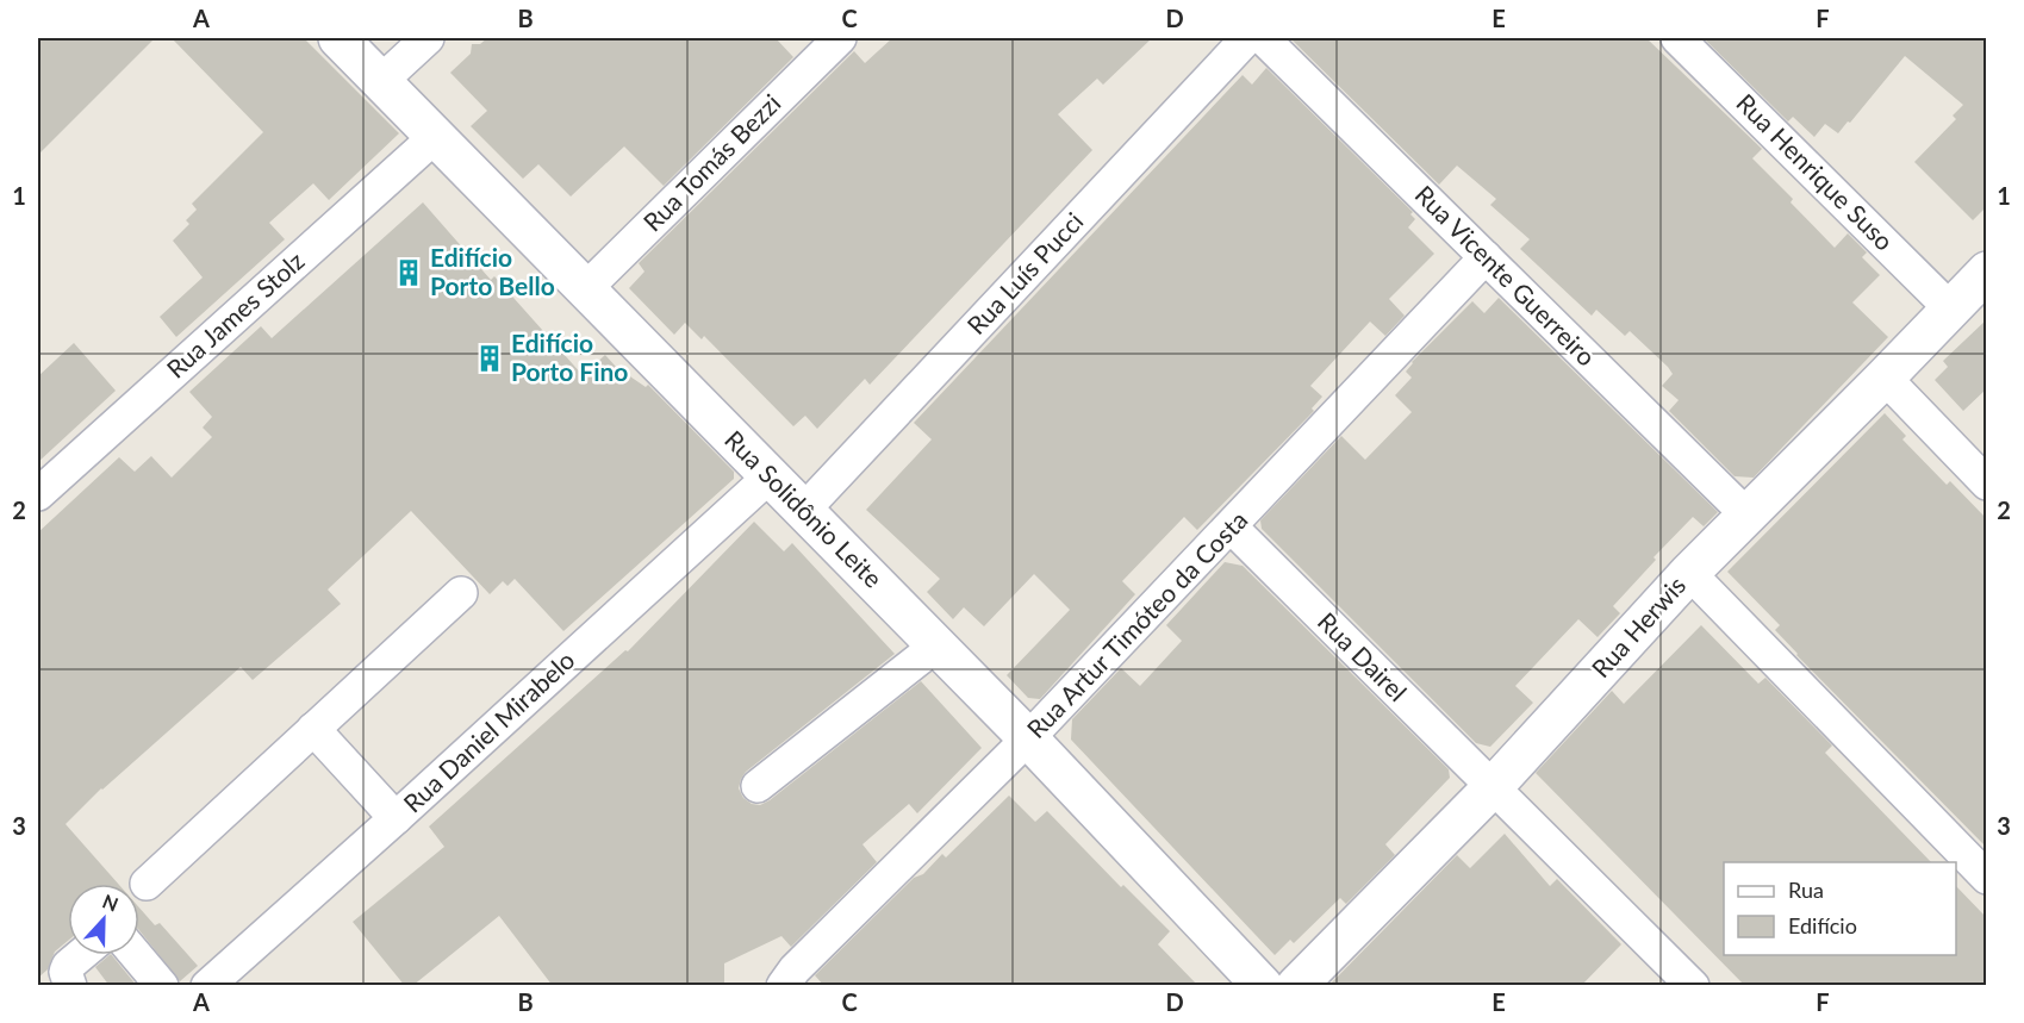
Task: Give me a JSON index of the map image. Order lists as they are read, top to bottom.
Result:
{
  "streets": {
    "main road": ["Rua Solidônio Leite", "Rua Herwis"],
    "street": [
      "Rua Tomás Bezzi",
      "Rua Henrique Suso",
      "Rua Luís Pucci",
      "Rua Vicente Guerreiro",
      "Rua James Stolz",
      "Rua Artur Timóteo da Costa",
      "Rua Dairel",
      "Rua Daniel Mirabelo"
    ]
  },
  "crossings": [
    ["Rua Tomás Bezzi", "Rua Solidônio Leite"],
    ["Rua Henrique Suso", "Rua Herwis"],
    ["Rua Luís Pucci", "Rua Solidônio Leite"],
    ["Rua Vicente Guerreiro", "Rua Artur Timóteo da Costa"],
    ["Rua Vicente Guerreiro", "Rua Herwis"],
    ["Rua James Stolz", "Rua Solidônio Leite"],
    ["Rua Solidônio Leite", "Rua Artur Timóteo da Costa"],
    ["Rua Solidônio Leite", "Rua Daniel Mirabelo"],
    ["Rua Artur Timóteo da Costa", "Rua Dairel"],
    ["Rua Herwis", "Rua Dairel"]
  ],
  "places": {
    "building": ["Edifício Porto Bello", "Edifício Porto Fino"]
  },
  "legend": ["Rua", "Edifício"],
  "north": "top",
  "grid": {
    "columns": [
      "A",
      "B",
      "C",
      "D",
      "E",
      "F"
    ],
    "rows": ["1", "2", "3"]
  }
}
